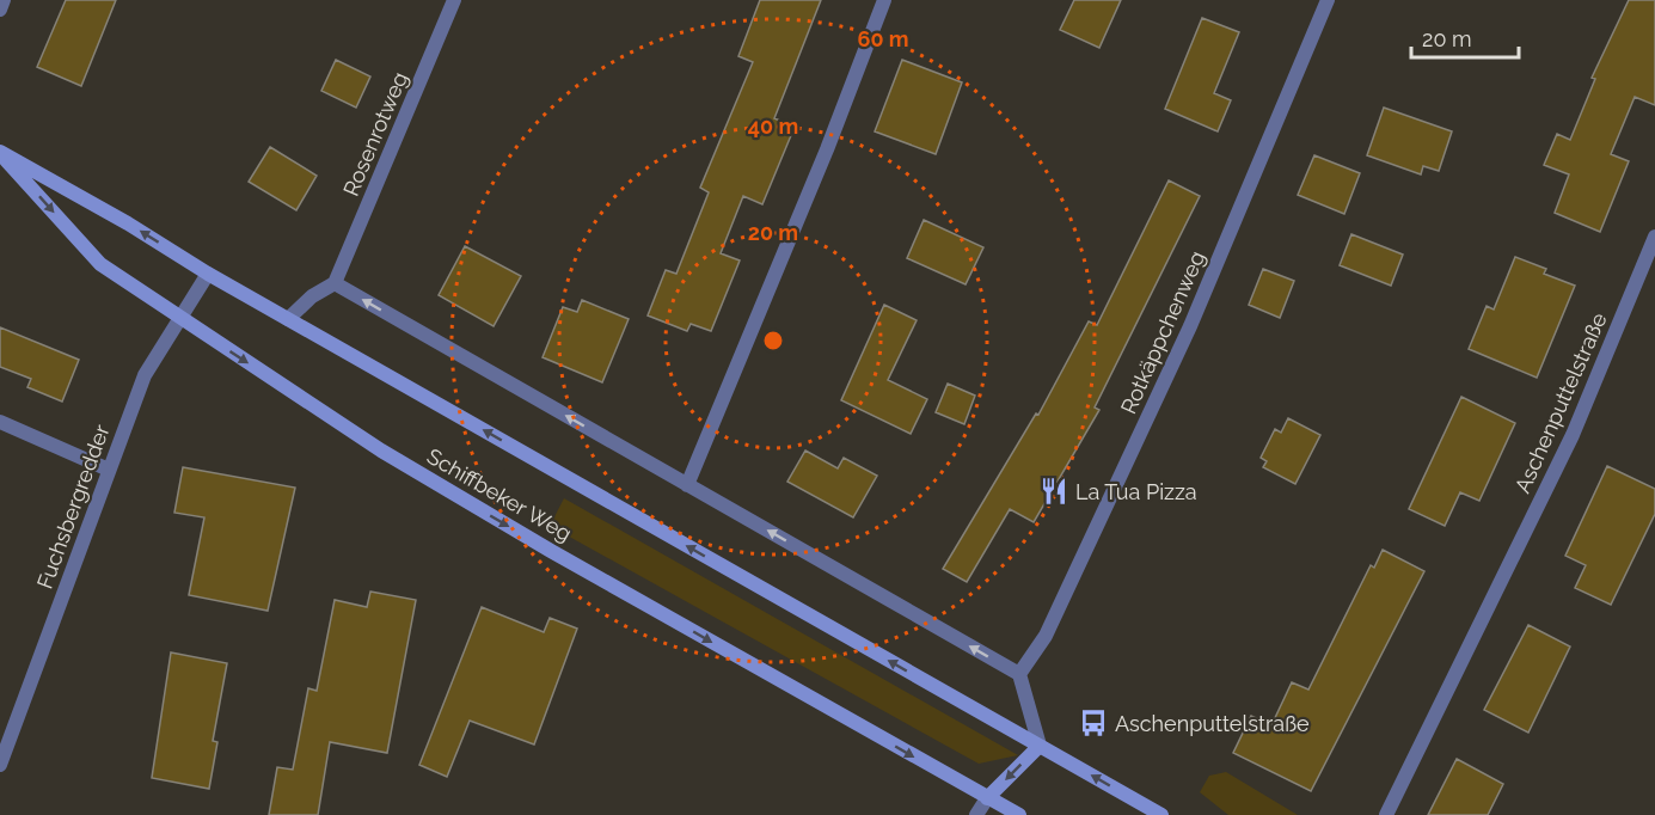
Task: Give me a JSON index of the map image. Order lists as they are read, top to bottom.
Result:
{
  "streets": {
    "main road": ["Schiffbeker Weg"],
    "street": [
      "Rosenrotweg",
      "Rotkäppchenweg",
      "Aschenputtelstraße",
      "Fuchsbergredder"
    ]
  },
  "crossings": [
    ["Schiffbeker Weg", "Fuchsbergredder"]
  ],
  "places": {
    "restaurant": ["La Tua Pizza"],
    "bus stop": ["Aschenputtelstraße"]
  },
  "scale_bar": "20 m",
  "rings": ["60 m", "40 m", "20 m"]
}
